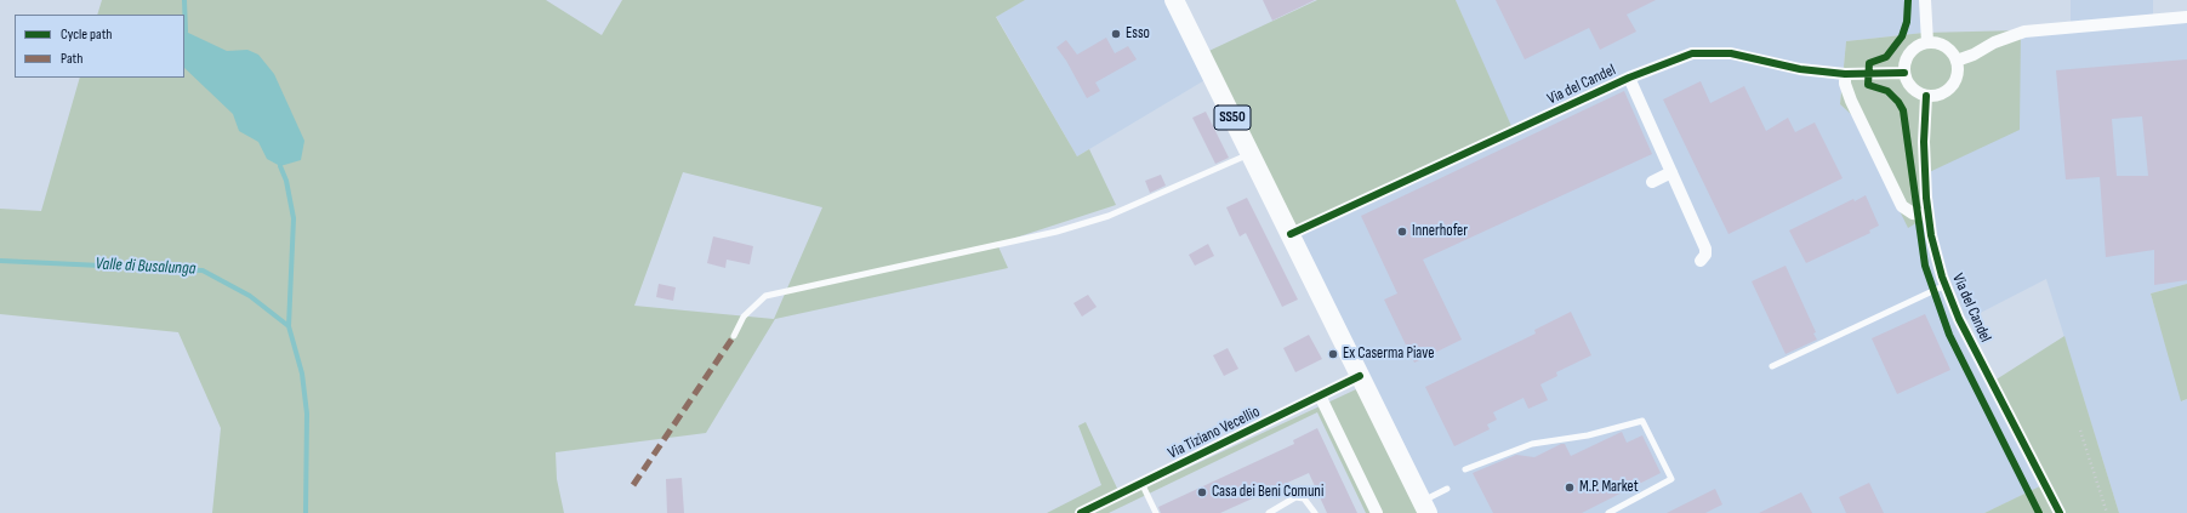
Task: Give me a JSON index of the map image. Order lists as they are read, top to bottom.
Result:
{
  "streets": {
    "main road": ["SS50"],
    "street": ["Via del Candel", "Via Tiziano Vecellio"]
  },
  "crossings": [
    ["Via del Candel", "SS50"]
  ],
  "water": ["Valle di Busalunga"],
  "places": [
    "Esso",
    "Innerhofer",
    "Ex Caserma Piave",
    "M.P. Market",
    "Casa dei Beni Comuni"
  ],
  "legend": ["Cycle path", "Path"]
}
